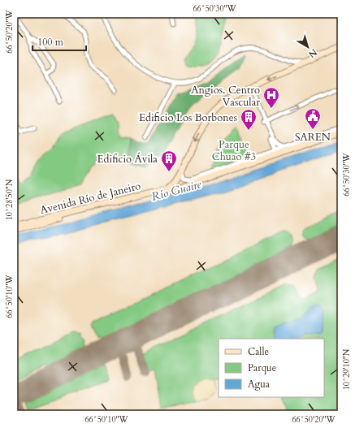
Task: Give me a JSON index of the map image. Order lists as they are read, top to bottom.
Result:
{
  "streets": {
    "street": ["Avenida Río de Janeiro"]
  },
  "water": ["Río Guaire"],
  "parks": ["Parque Chuao #3"],
  "places": {
    "hospital": ["Angios. Centro Vascular"],
    "public building": ["SAREN"],
    "building": ["Edificio Los Borbones", "Edificio Ávila"]
  },
  "legend": ["Calle", "Parque", "Agua"],
  "scale_bar": "100 m",
  "north": "bottom right",
  "coordinates": [
    "66°50'30\"W",
    "66°50'20\"W",
    "10°28'50\"N",
    "66°50'10\"W",
    "10°29'10\"N"
  ]
}
